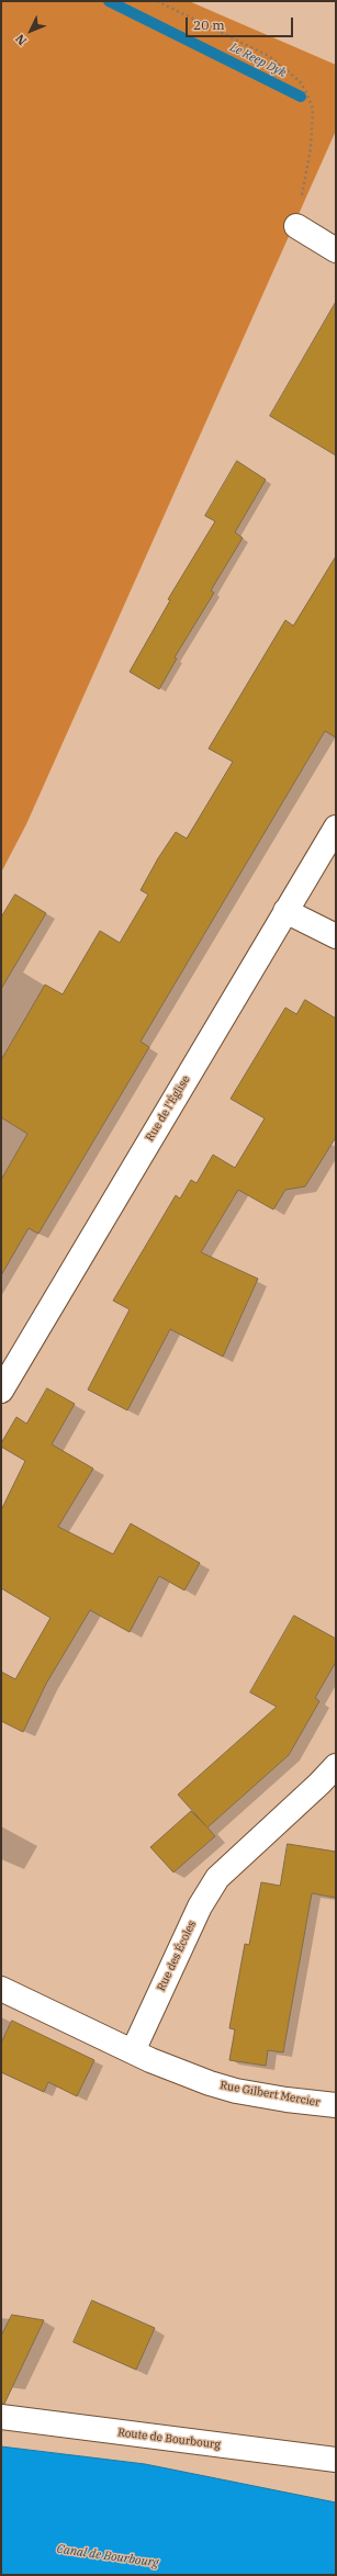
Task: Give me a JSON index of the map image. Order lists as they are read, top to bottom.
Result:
{
  "streets": {
    "street": [
      "Rue de l'Église",
      "Rue des Écoles",
      "Rue Gilbert Mercier",
      "Route de Bourbourg"
    ]
  },
  "crossings": [
    ["Rue des Écoles", "Rue Gilbert Mercier"]
  ],
  "water": ["Le Reep Dyk", "Canal de Bourbourg"],
  "scale_bar": "20 m",
  "north": "bottom left"
}
